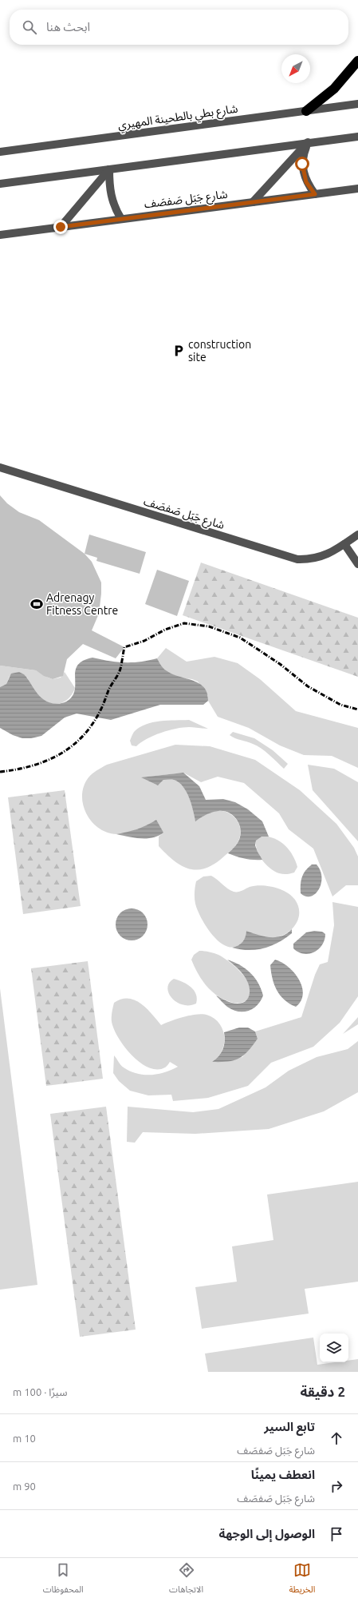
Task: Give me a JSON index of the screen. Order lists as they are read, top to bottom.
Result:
{
  "streets": {
    "street": ["شارع بطي بالطحينة المهيري", "شارع جَبَل صَفصَف"]
  },
  "places": {
    "parking": ["construction site"],
    "sports": ["Adrenagy Fitness Centre"]
  },
  "north": "bottom left",
  "page": {
    "search": "ابحث هنا",
    "heading": ["2 دقيقة", "سيرًا · 100 m"],
    "list": [
      ["تابع السير", "شارع جَبَل صَفصَف", "10 m"],
      ["انعطف يمينًا", "شارع جَبَل صَفصَف", "90 m"],
      "الوصول إلى الوجهة"
    ],
    "nav": ["الخريطة", "الاتجاهات", "المحفوظات"]
  }
}
